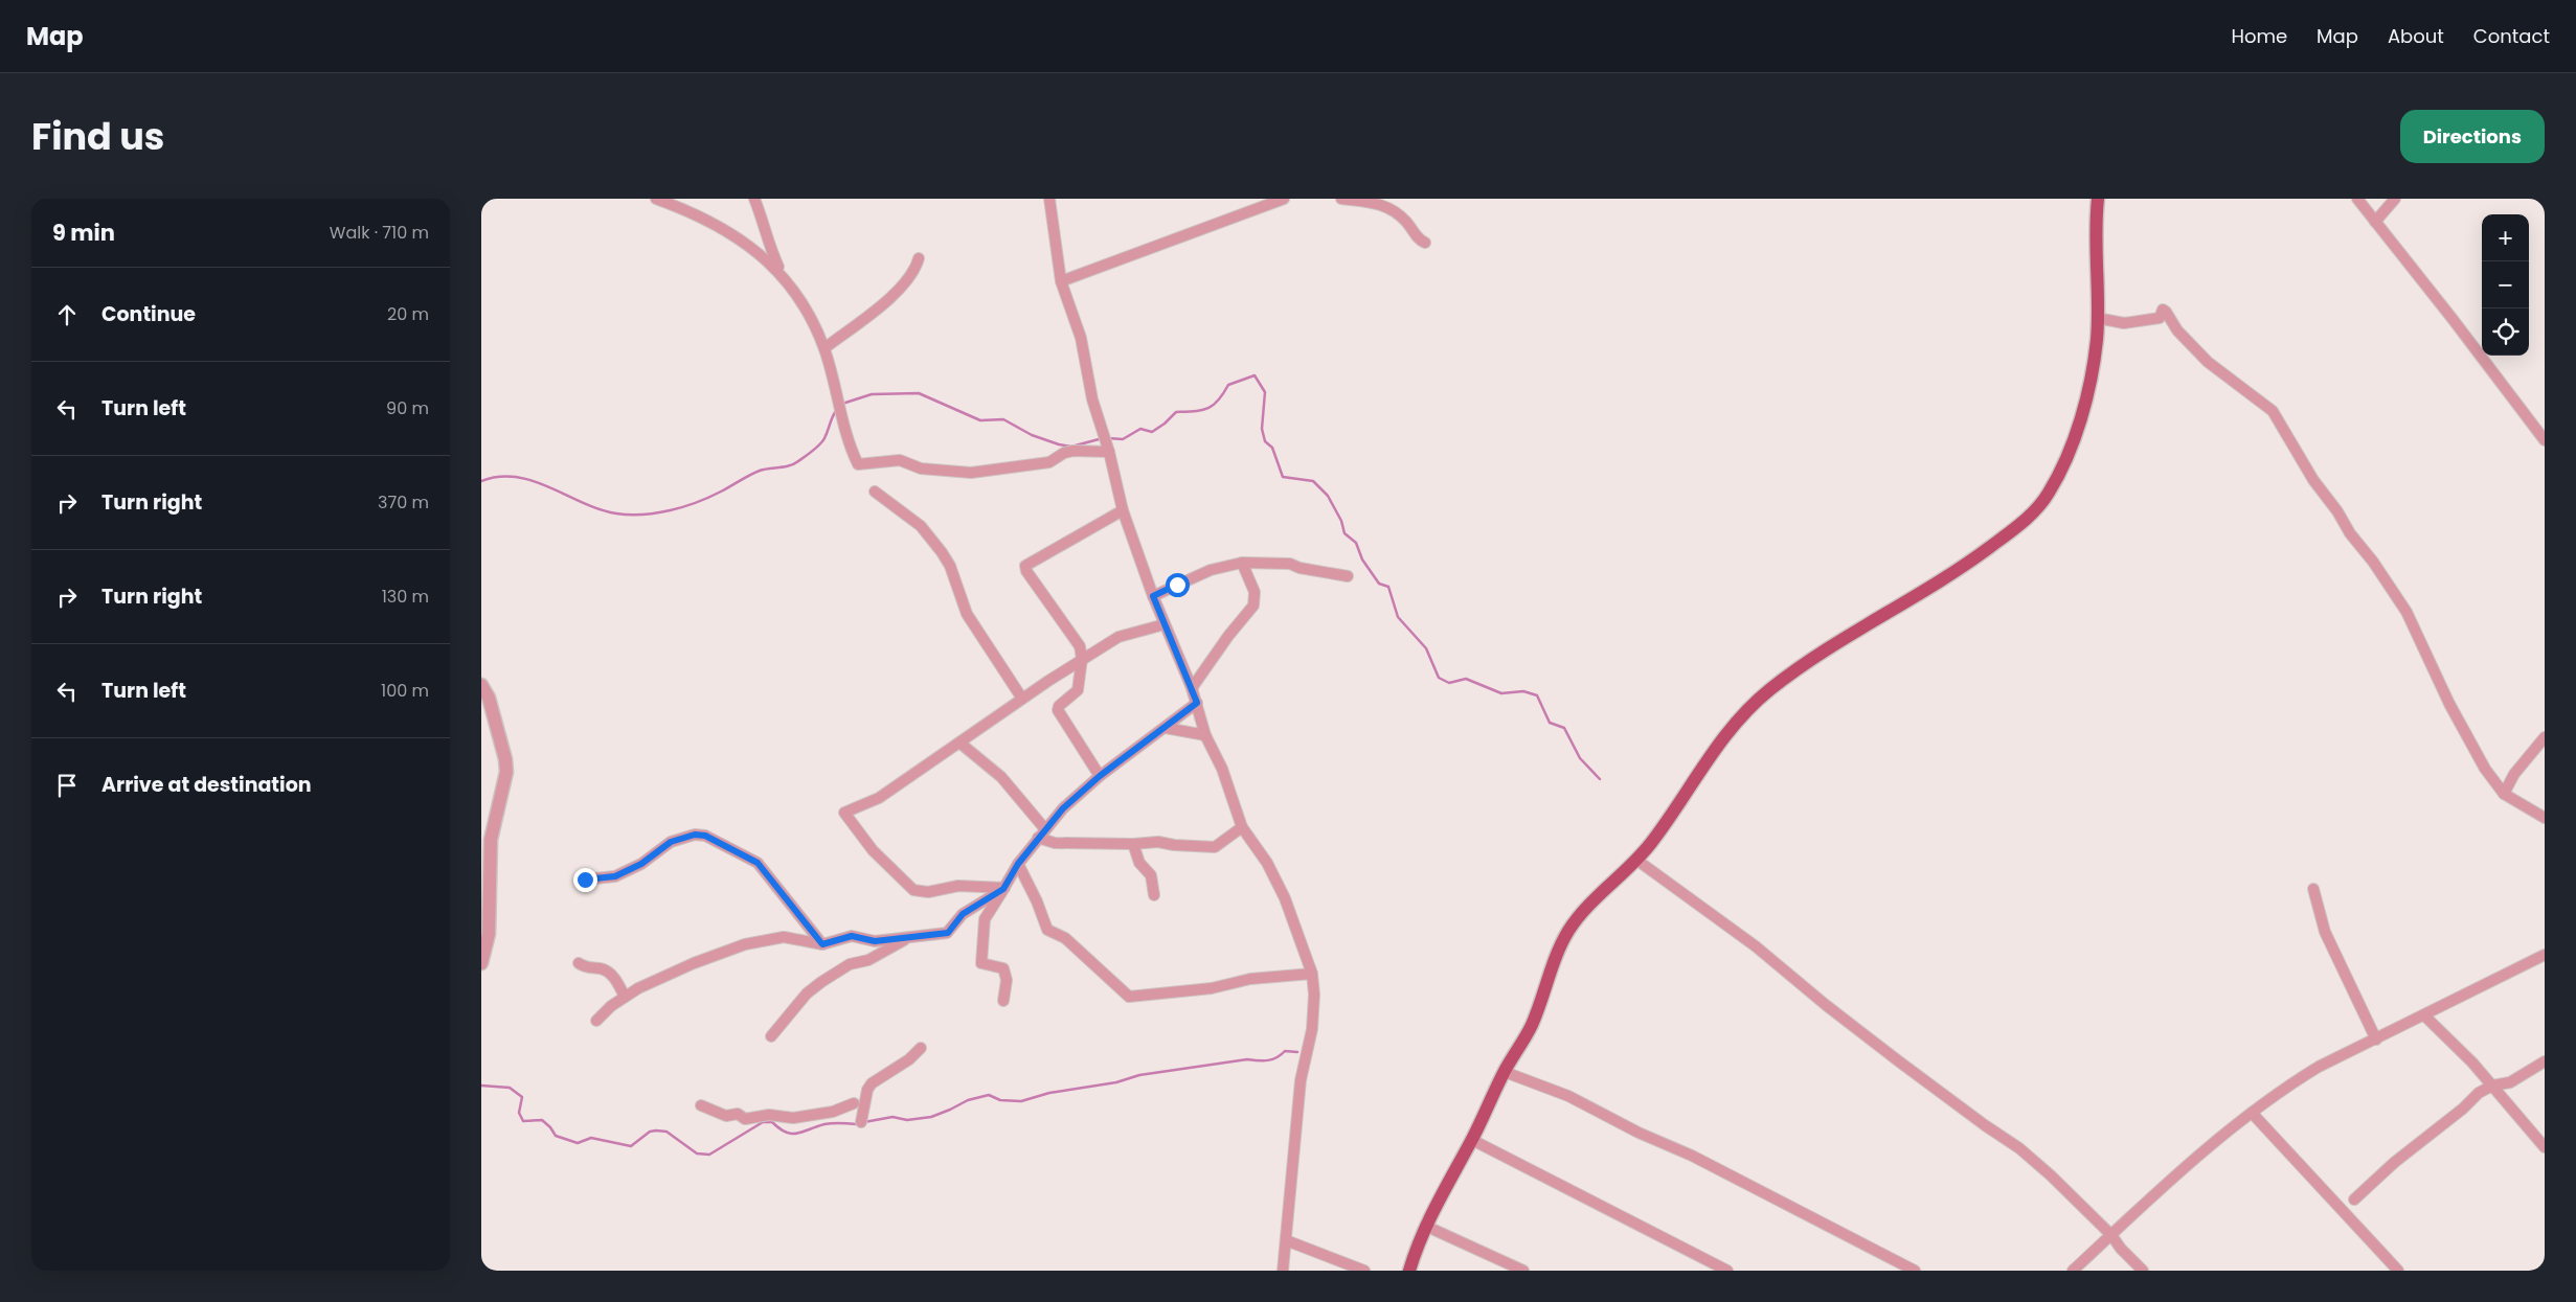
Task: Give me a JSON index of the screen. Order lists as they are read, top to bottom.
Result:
{
  "page": {
    "header": "Map",
    "nav": [
      "Home",
      "Map",
      "About",
      "Contact"
    ],
    "title": "Find us",
    "buttons": "Directions",
    "heading": ["9 min", "Walk · 710 m"],
    "map_buttons": ["+", "−"],
    "list": [
      ["Continue", "20 m"],
      ["Turn left", "90 m"],
      ["Turn right", "370 m"],
      ["Turn right", "130 m"],
      ["Turn left", "100 m"],
      "Arrive at destination"
    ]
  }
}
